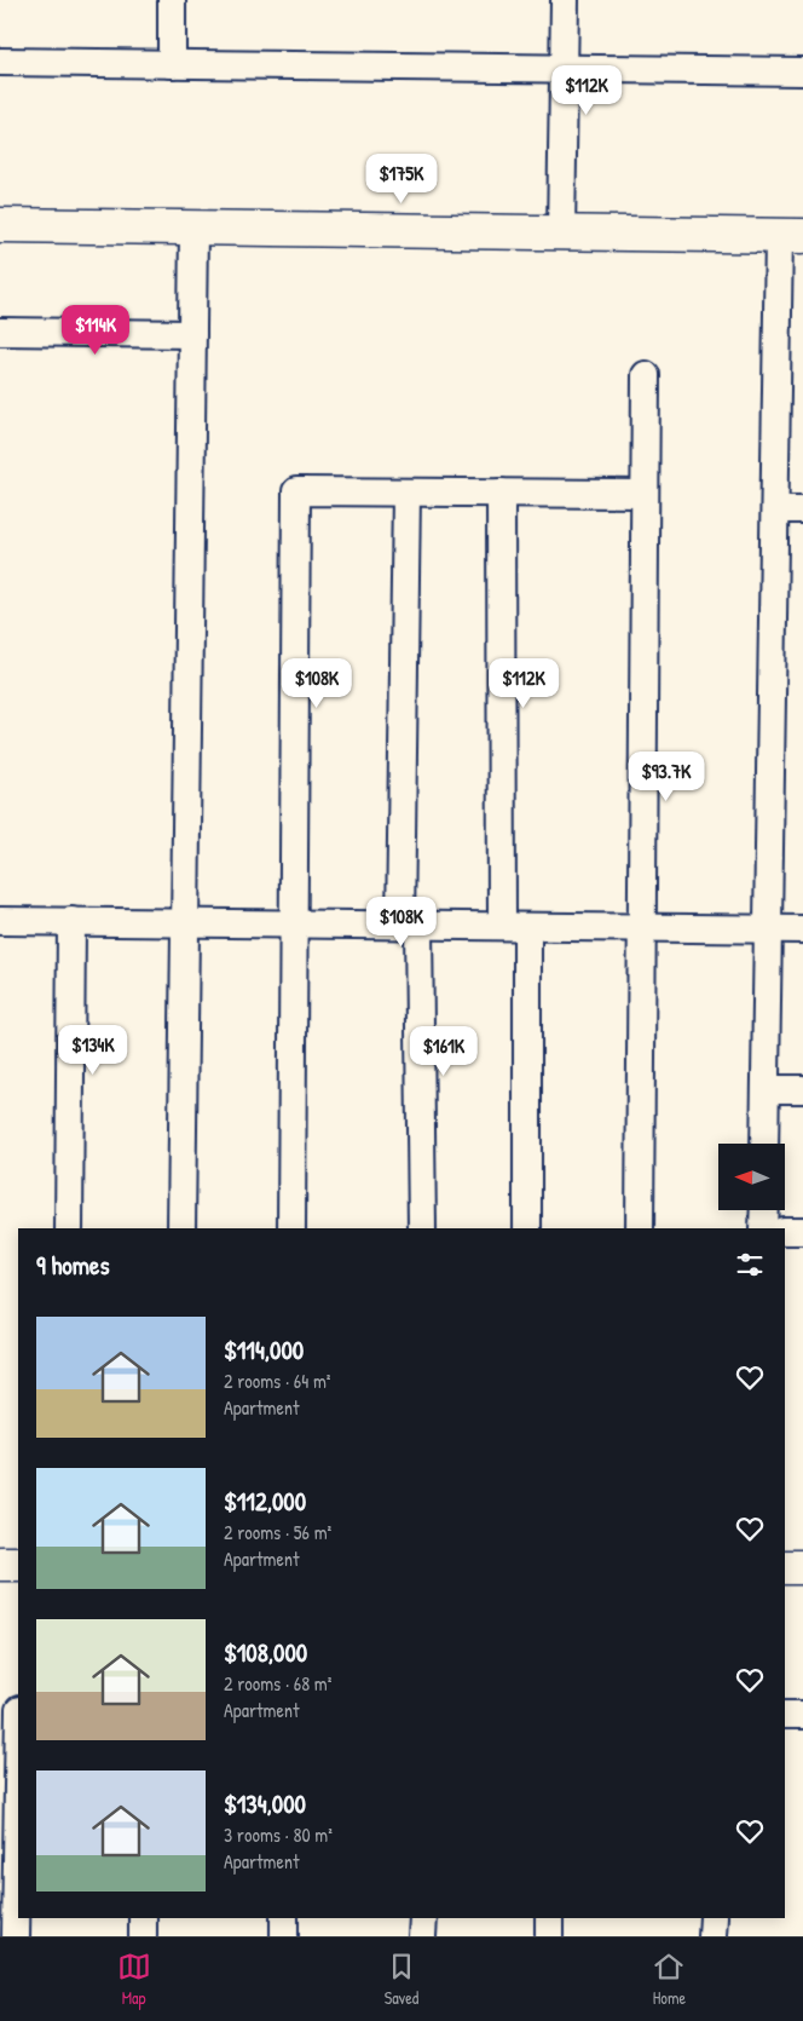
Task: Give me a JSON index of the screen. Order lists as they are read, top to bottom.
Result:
{
  "north": "left",
  "page": {
    "price": [
      "$112K",
      "$175K",
      "$114K",
      "$108K",
      "$112K",
      "$93.7K",
      "$108K",
      "$134K",
      "$161K"
    ],
    "heading": "9 homes",
    "list": [
      {
        "name": "$114,000",
        "note": "2 rooms · 64 m² · Apartment"
      },
      {
        "name": "$112,000",
        "note": "2 rooms · 56 m² · Apartment"
      },
      {
        "name": "$108,000",
        "note": "2 rooms · 68 m² · Apartment"
      },
      {
        "name": "$134,000",
        "note": "3 rooms · 80 m² · Apartment"
      }
    ],
    "tabs": ["Map", "Saved", "Home"]
  }
}
